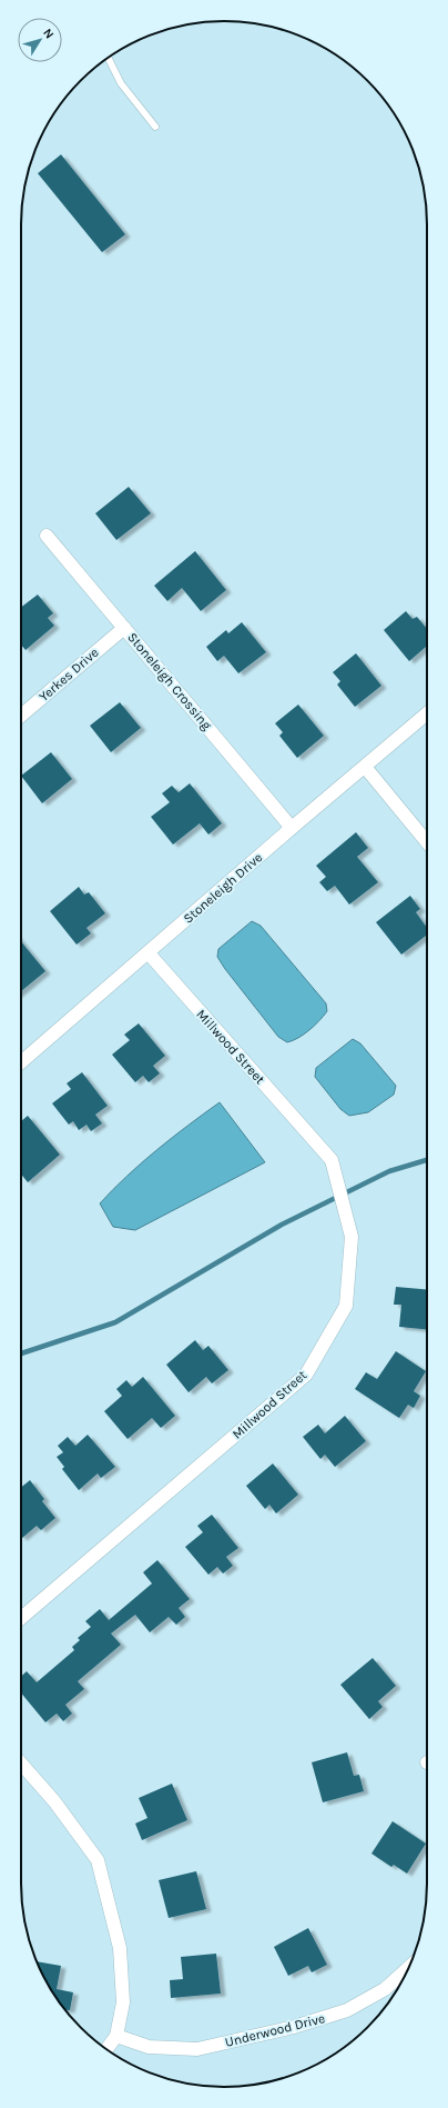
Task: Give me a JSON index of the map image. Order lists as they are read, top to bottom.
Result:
{
  "streets": {
    "street": [
      "Yerkes Drive",
      "Stoneleigh Crossing",
      "Stoneleigh Drive",
      "Millwood Street",
      "Underwood Drive"
    ]
  },
  "crossings": [
    ["Yerkes Drive", "Stoneleigh Crossing"],
    ["Stoneleigh Crossing", "Stoneleigh Drive"],
    ["Stoneleigh Drive", "Millwood Street"]
  ],
  "north": "top right"
}
